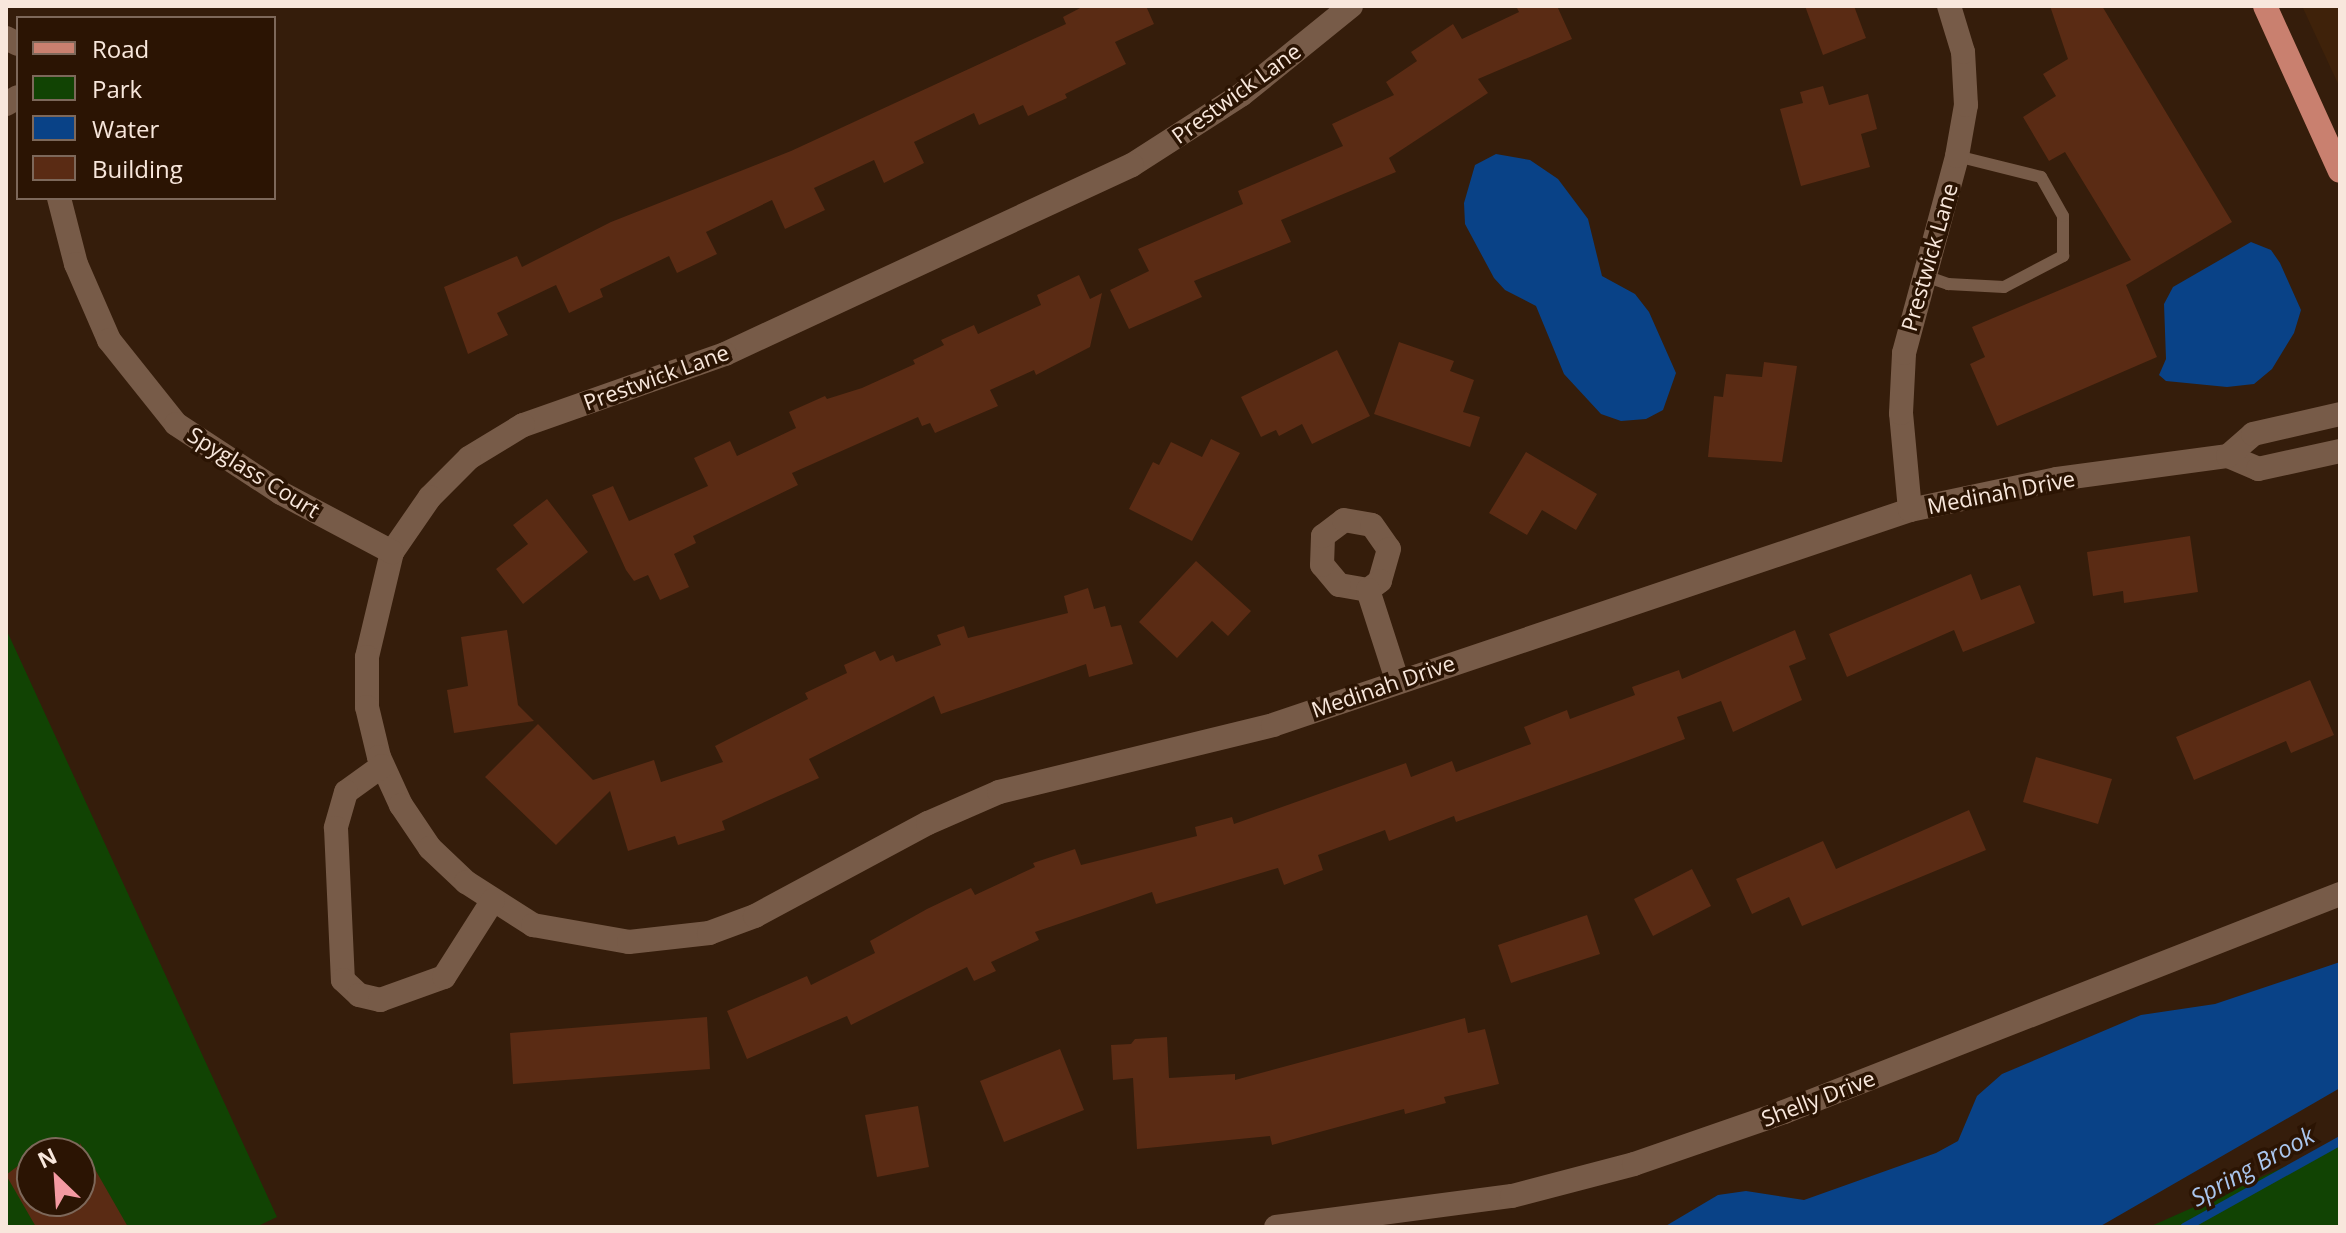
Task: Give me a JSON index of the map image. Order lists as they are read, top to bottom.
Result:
{
  "streets": {
    "street": [
      "Prestwick Lane",
      "Spyglass Court",
      "Medinah Drive",
      "Shelly Drive"
    ]
  },
  "crossings": [
    ["Prestwick Lane", "Spyglass Court"],
    ["Prestwick Lane", "Medinah Drive"]
  ],
  "water": ["Spring Brook"],
  "legend": [
    "Road",
    "Park",
    "Water",
    "Building"
  ],
  "north": "top left"
}
